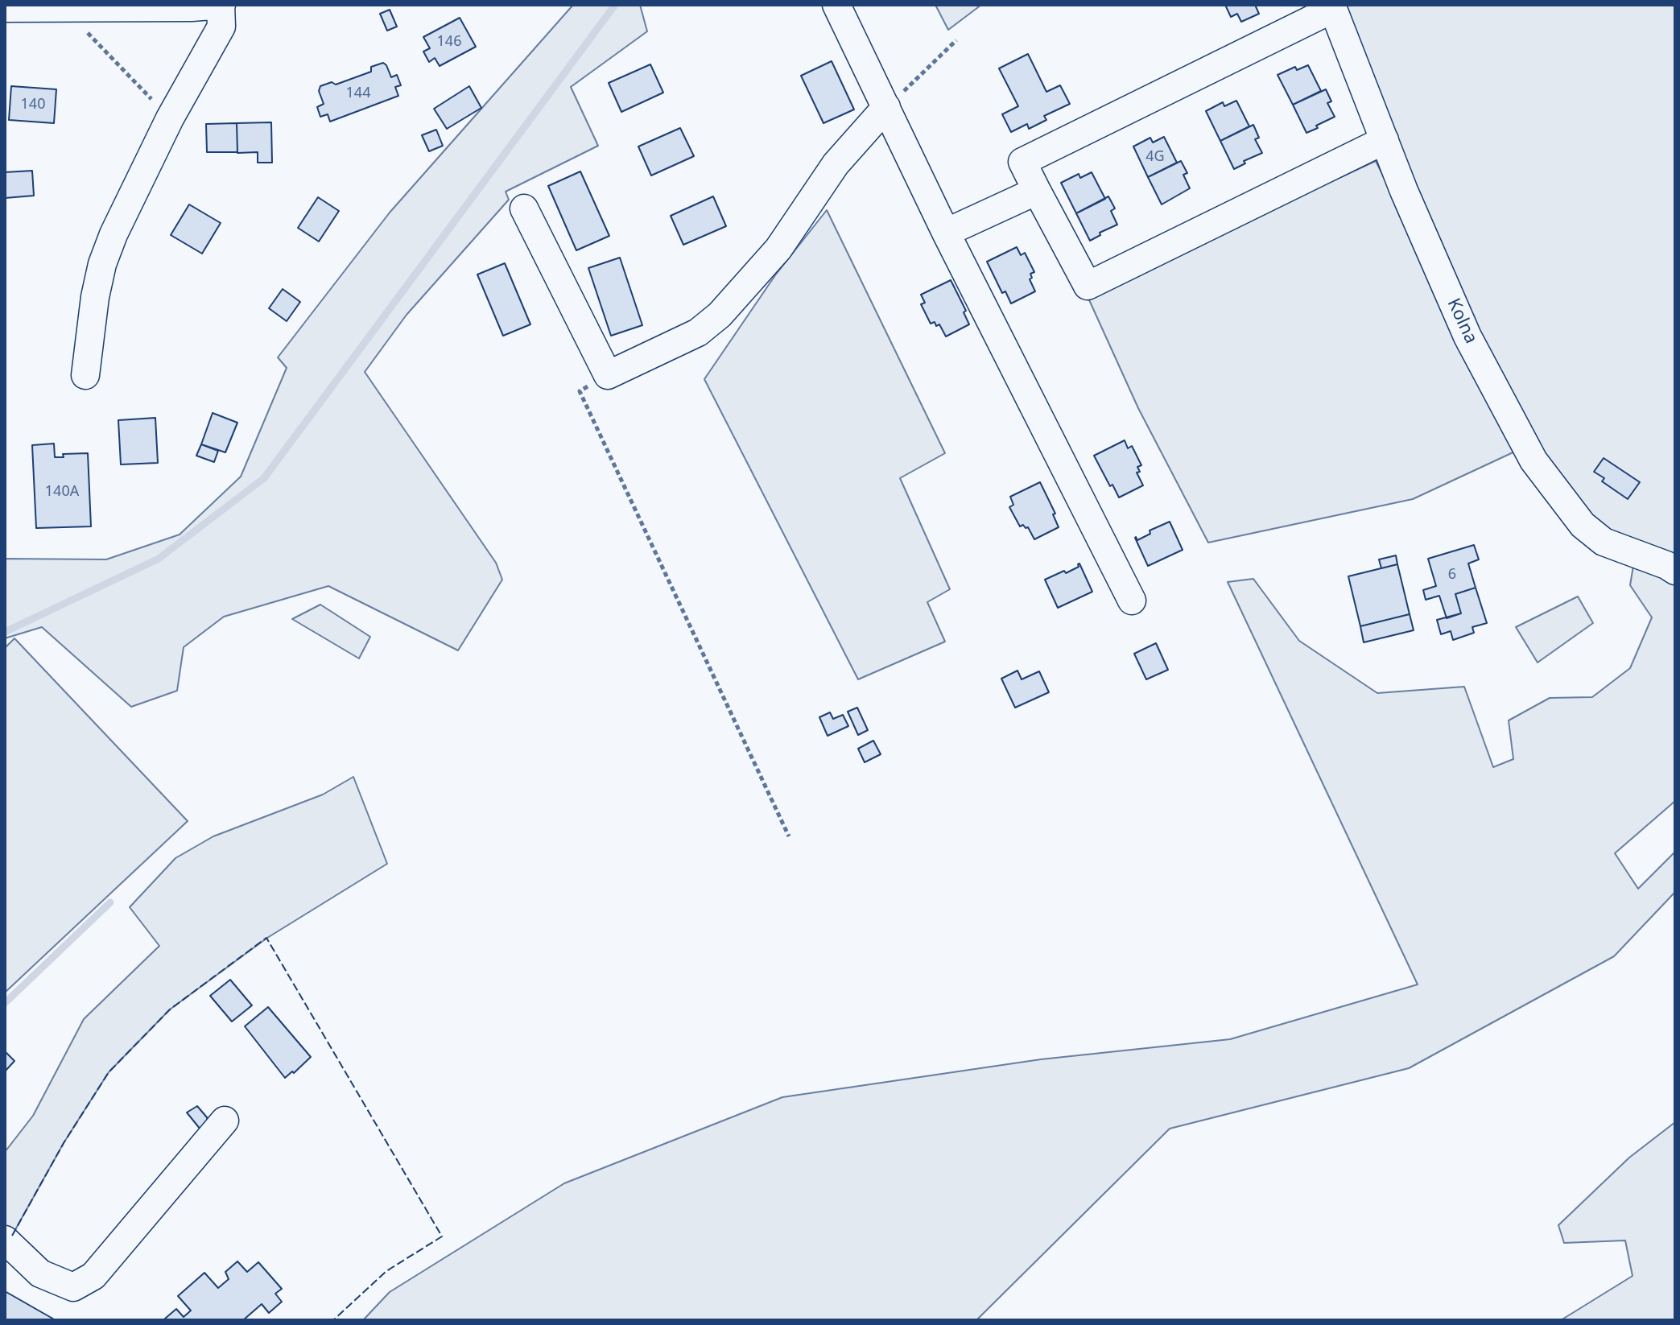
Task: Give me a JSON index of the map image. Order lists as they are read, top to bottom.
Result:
{
  "streets": {
    "street": ["Kolna"]
  },
  "house_numbers": [
    "146",
    "144",
    "140",
    "4G",
    "140A",
    "6"
  ]
}
